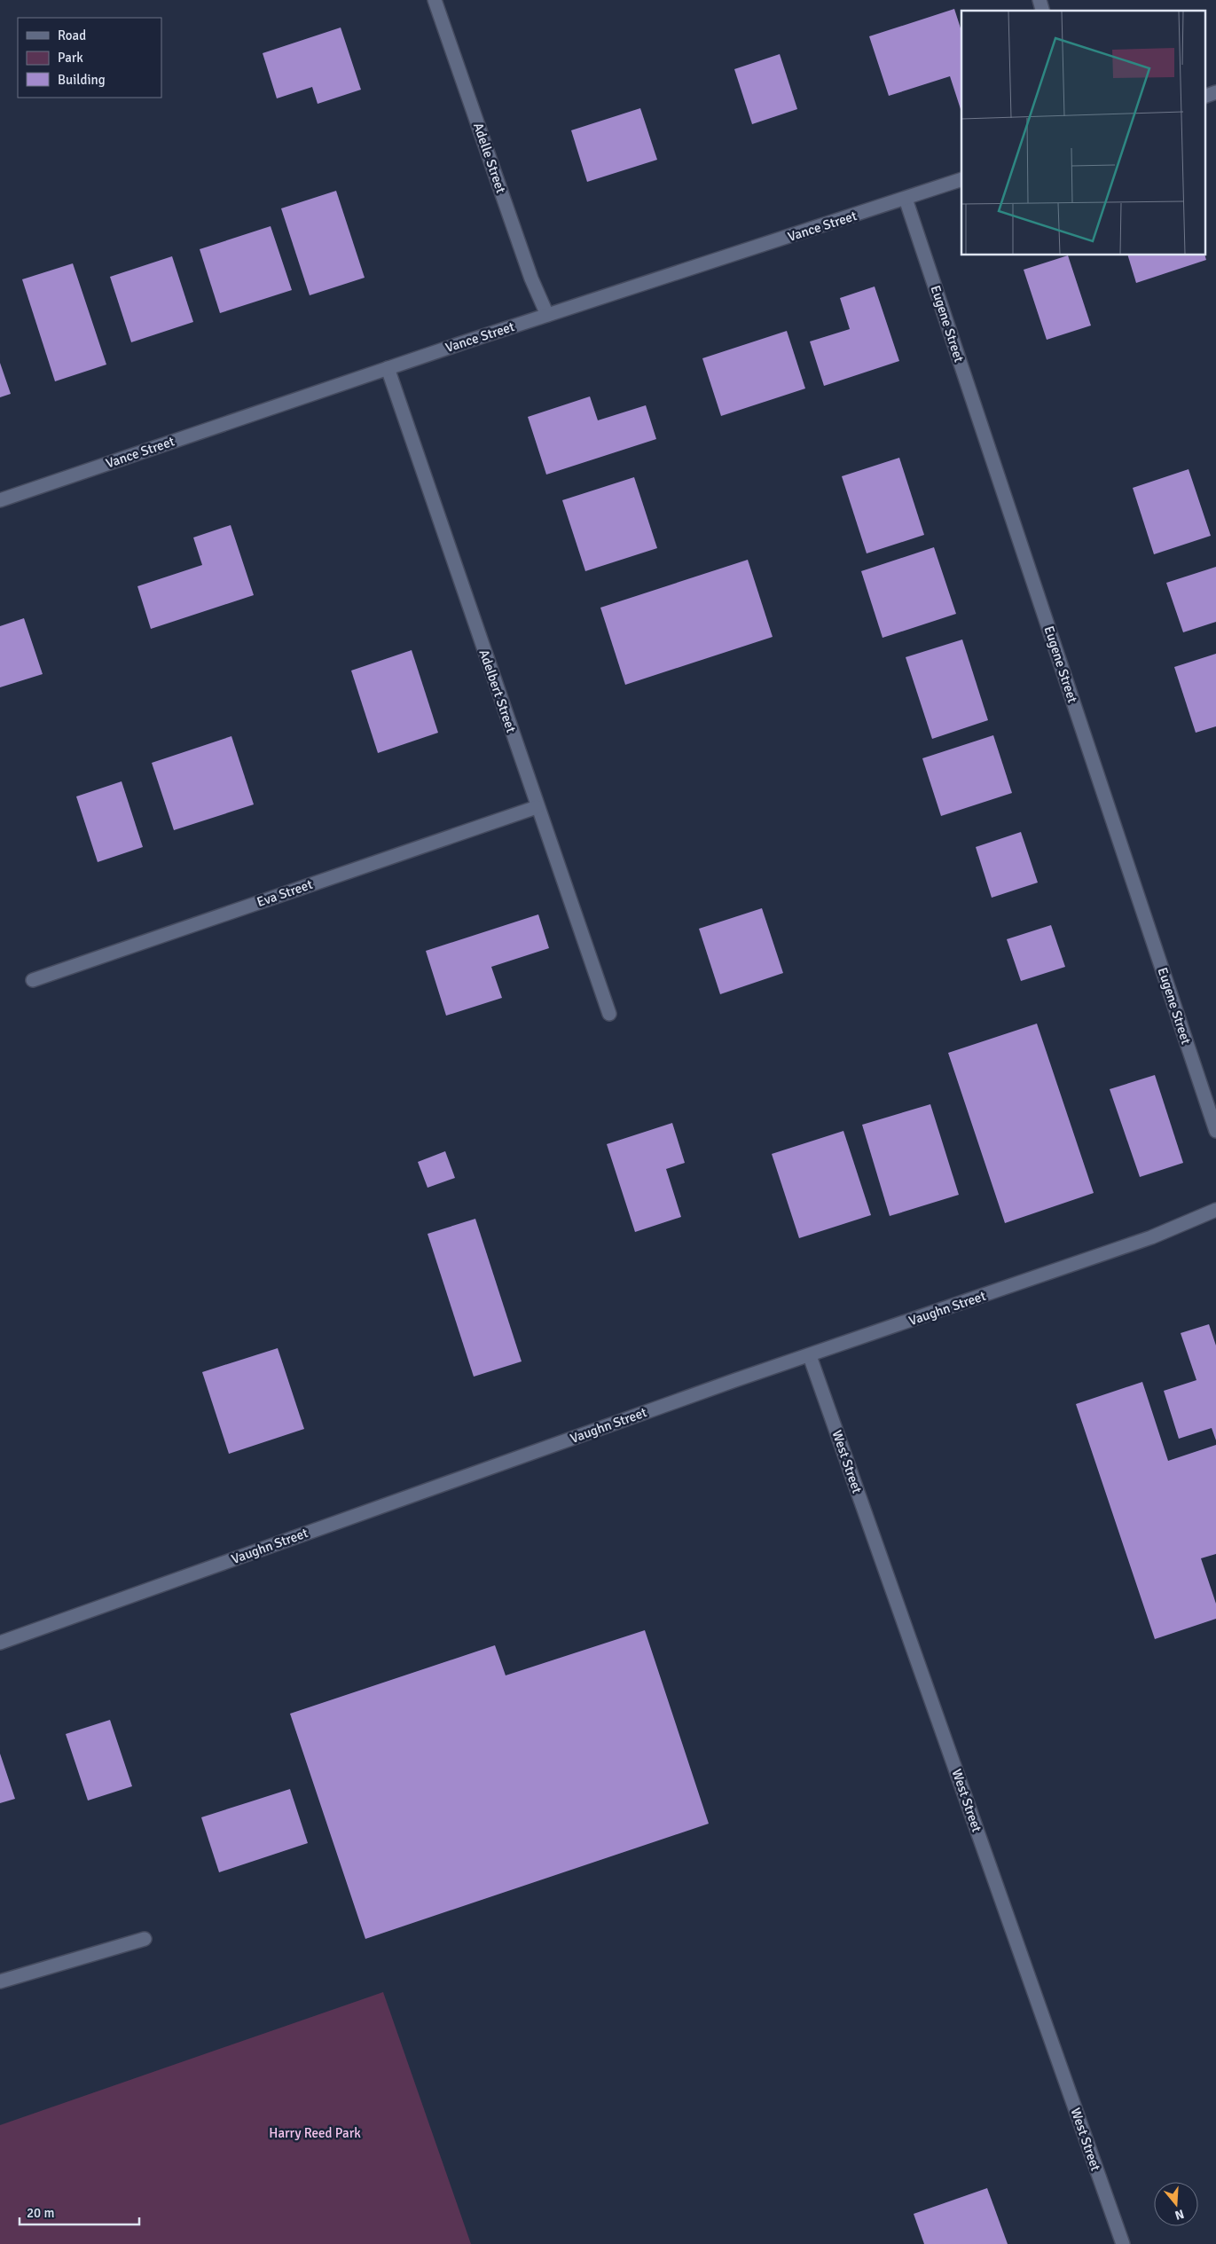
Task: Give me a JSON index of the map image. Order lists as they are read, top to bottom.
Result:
{
  "streets": {
    "street": [
      "Adelle Street",
      "Vance Street",
      "Eugene Street",
      "Adelbert Street",
      "Eva Street",
      "Vaughn Street",
      "West Street"
    ]
  },
  "crossings": [
    ["Adelle Street", "Vance Street"],
    ["Vance Street", "Eugene Street"],
    ["Vance Street", "Adelbert Street"],
    ["Adelbert Street", "Eva Street"],
    ["Vaughn Street", "West Street"]
  ],
  "parks": ["Harry Reed Park"],
  "legend": ["Road", "Park", "Building"],
  "scale_bar": "20 m",
  "north": "bottom"
}
